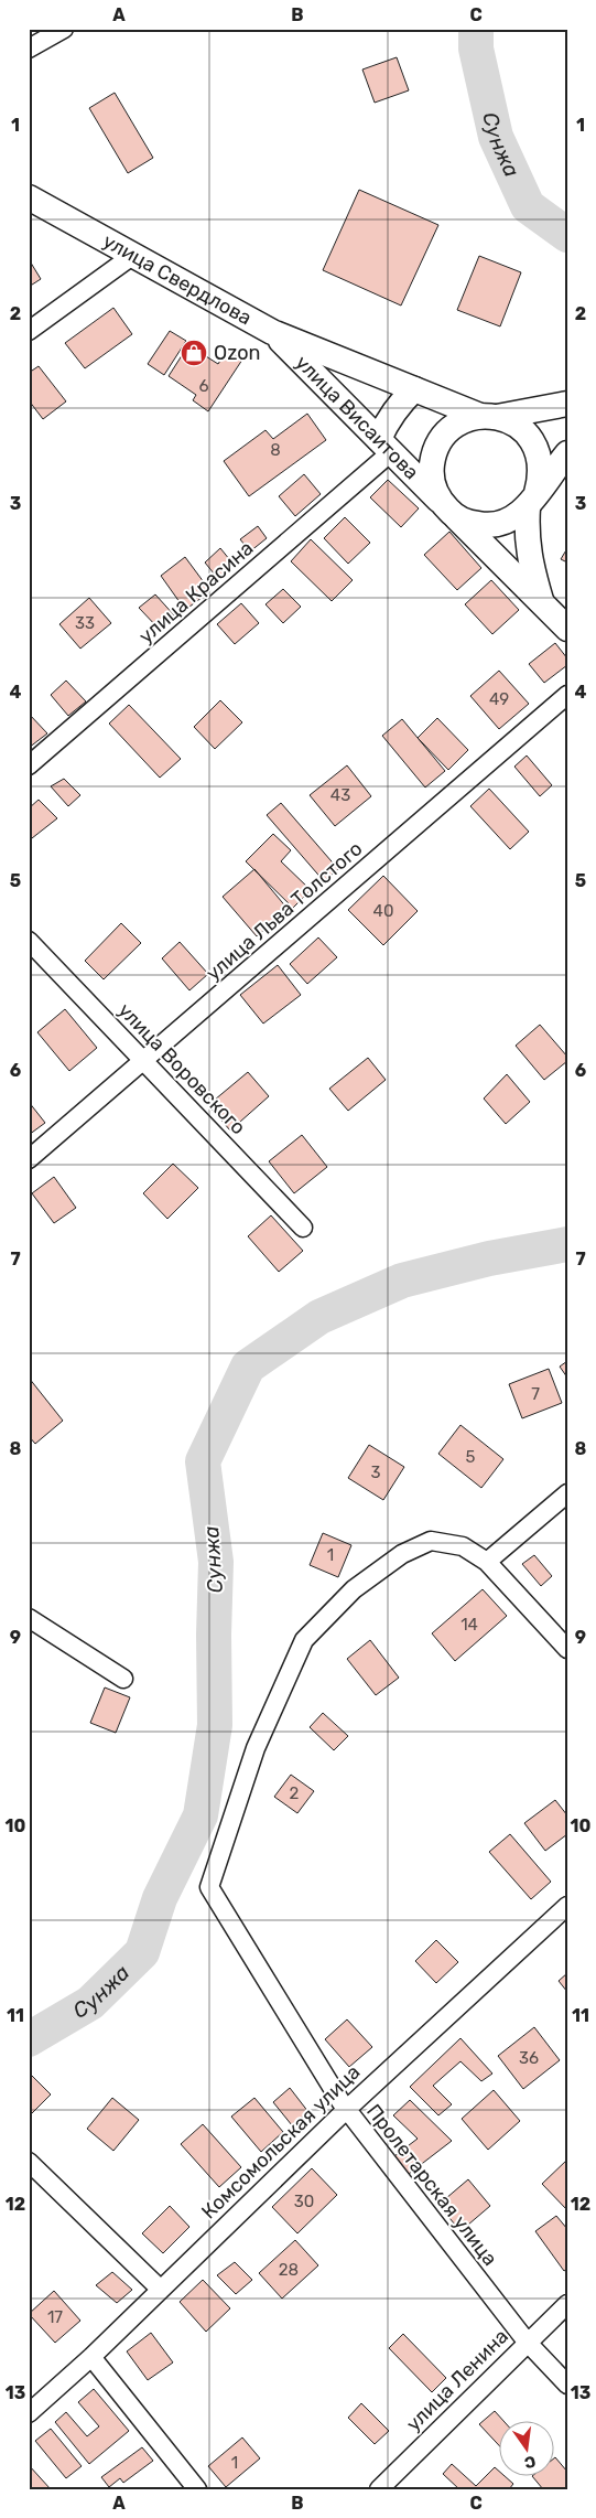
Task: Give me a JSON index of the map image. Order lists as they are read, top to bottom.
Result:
{
  "streets": {
    "street": [
      "улица Свердлова",
      "улица Висаитова",
      "улица Красина",
      "улица Льва Толстого",
      "улица Воровского",
      "Комсомольская улица",
      "Пролетарская улица",
      "улица Ленина"
    ]
  },
  "crossings": [
    ["улица Свердлова", "улица Висаитова"],
    ["улица Висаитова", "улица Красина"],
    ["улица Льва Толстого", "улица Воровского"],
    ["Комсомольская улица", "Пролетарская улица"],
    ["Пролетарская улица", "улица Ленина"]
  ],
  "water": ["Сунжа"],
  "places": {
    "shop": ["Ozon"]
  },
  "house_numbers": [
    "6",
    "8",
    "33",
    "49",
    "43",
    "40",
    "7",
    "5",
    "3",
    "1",
    "14",
    "2",
    "36",
    "30",
    "28",
    "17",
    "1"
  ],
  "north": "bottom",
  "grid": {
    "columns": ["A", "B", "C"],
    "rows": [
      "1",
      "2",
      "3",
      "4",
      "5",
      "6",
      "7",
      "8",
      "9",
      "10",
      "11",
      "12",
      "13"
    ]
  }
}
